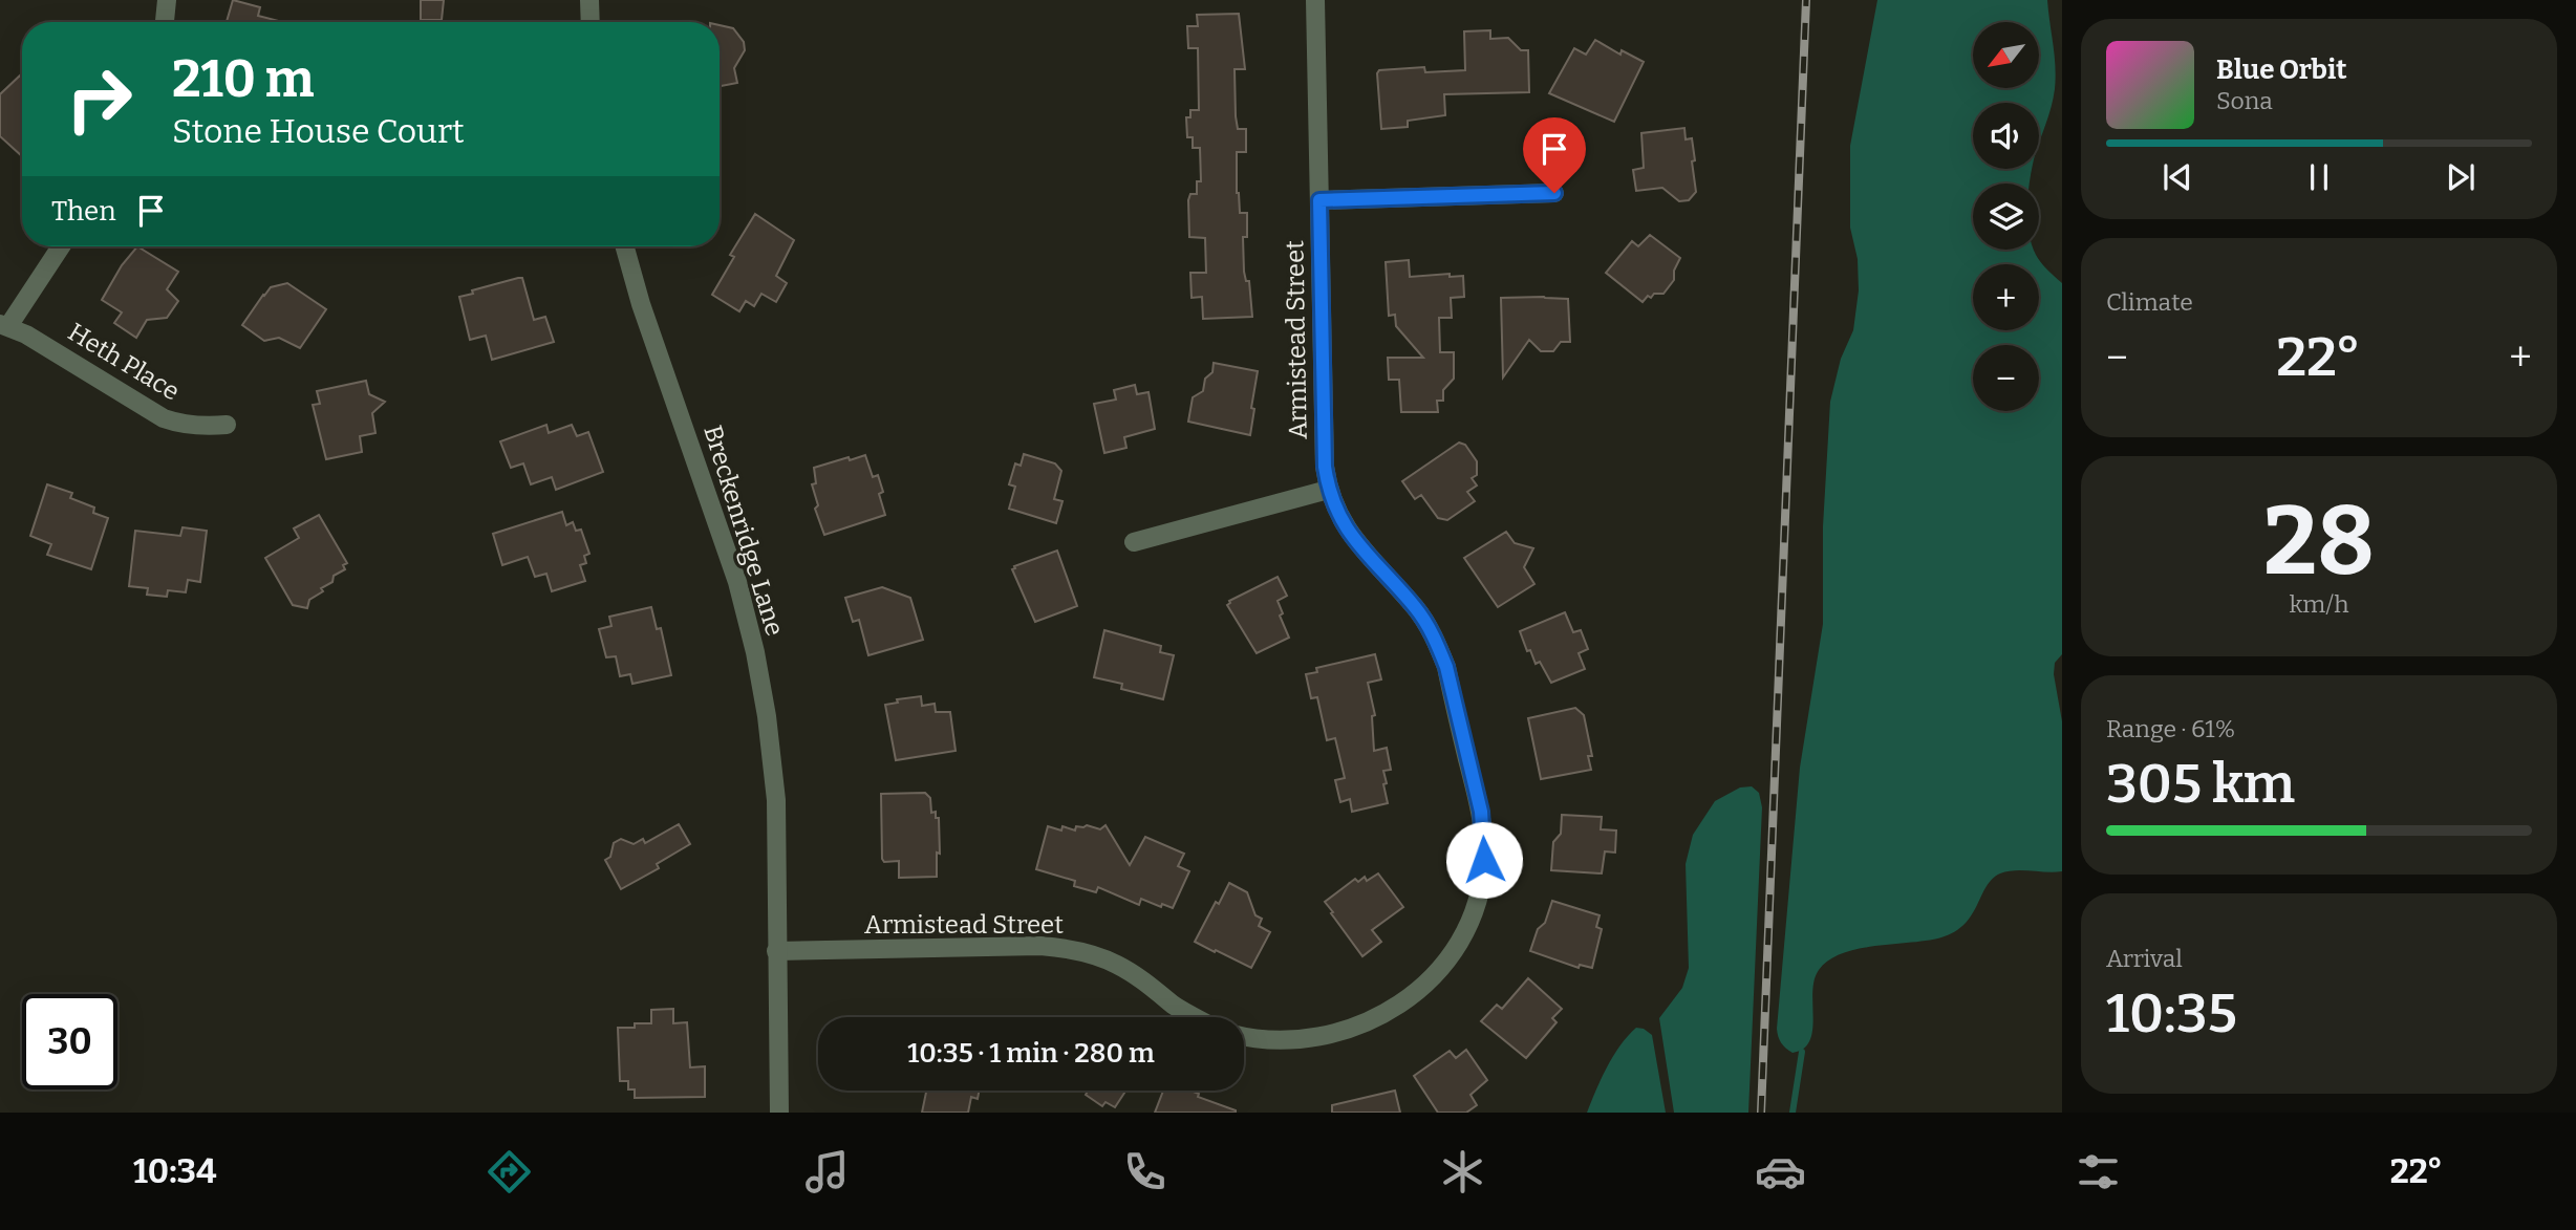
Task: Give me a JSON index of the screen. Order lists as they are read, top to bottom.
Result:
{
  "streets": {
    "street": ["Armistead Street", "Heth Place", "Breckenridge Lane"]
  },
  "crossings": [
    ["Armistead Street", "Breckenridge Lane"]
  ],
  "north": "bottom left",
  "page": {
    "map_buttons": ["+", "−"],
    "turn": ["210 m", "Stone House Court"],
    "song": ["Blue Orbit", "Sona"],
    "then": "Then",
    "tile": [
      "Climate",
      ["28", "km/h"],
      ["Range · 61%", "305 km"],
      ["Arrival", "10:35"]
    ],
    "heat": ["−", "22°", "+"],
    "limit": "30",
    "trip": "10:35 · 1 min · 280 m",
    "tabs": ["10:34", "22°"]
  }
}
